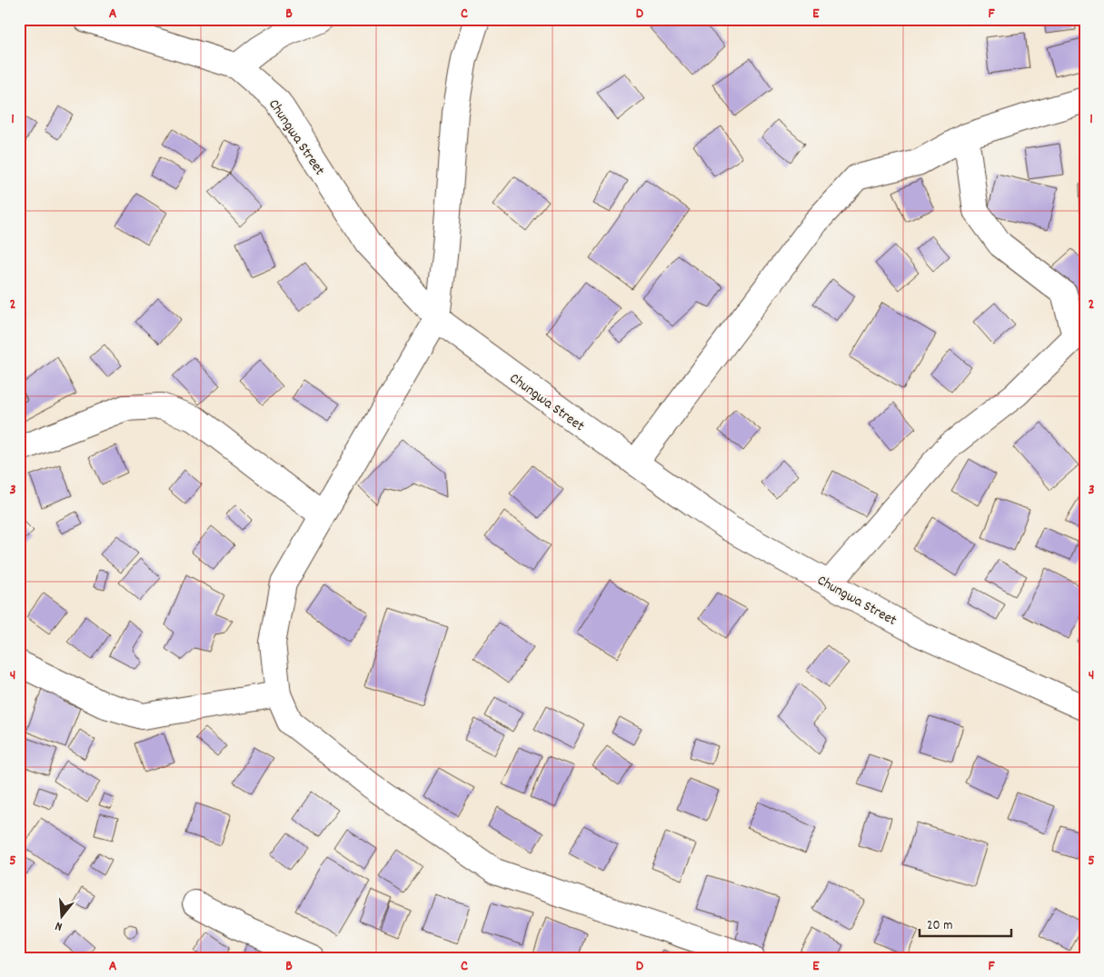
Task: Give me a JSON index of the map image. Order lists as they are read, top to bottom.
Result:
{
  "streets": {
    "street": ["Chungwa Street"]
  },
  "scale_bar": "20 m",
  "north": "bottom",
  "grid": {
    "columns": [
      "A",
      "B",
      "C",
      "D",
      "E",
      "F"
    ],
    "rows": [
      "1",
      "2",
      "3",
      "4",
      "5"
    ]
  }
}
